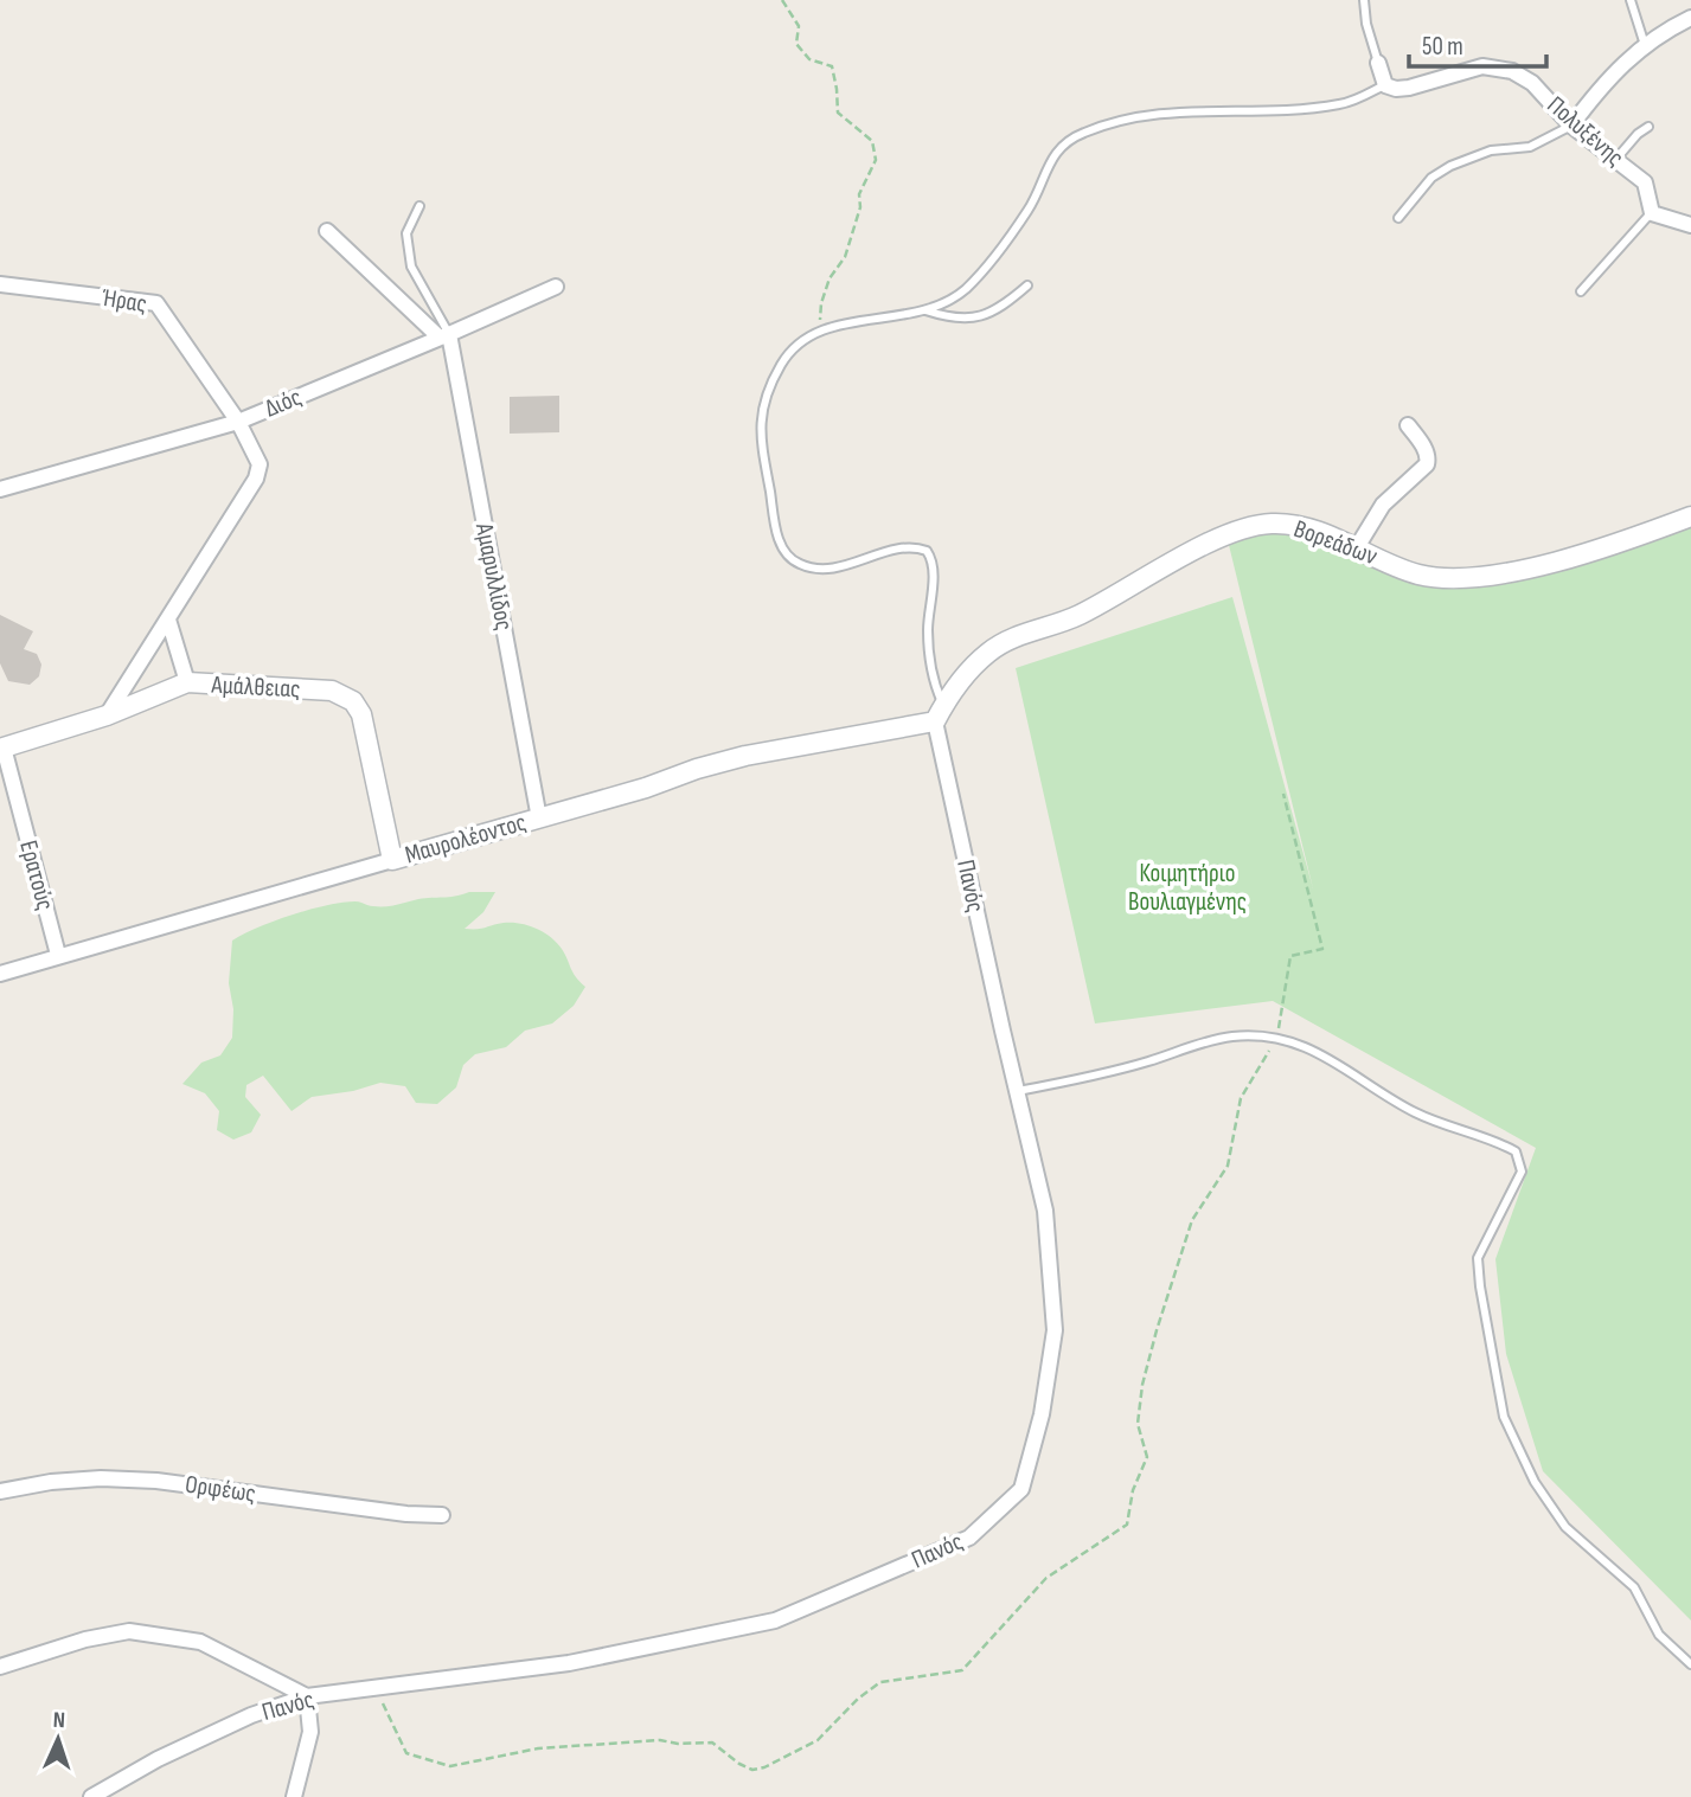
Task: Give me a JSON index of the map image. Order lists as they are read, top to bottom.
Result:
{
  "streets": {
    "street": [
      "Πολυξένης",
      "Ήρας",
      "Διός",
      "Βορεάδων",
      "Αμαρυλλίδος",
      "Αμάλθειας",
      "Μαυρολέοντος",
      "Ερατούς",
      "Πανός",
      "Ορφέως"
    ]
  },
  "crossings": [
    ["Ήρας", "Διός"],
    ["Ήρας", "Αμάλθειας"],
    ["Διός", "Αμαρυλλίδος"],
    ["Βορεάδων", "Μαυρολέοντος"],
    ["Βορεάδων", "Πανός"],
    ["Αμαρυλλίδος", "Μαυρολέοντος"],
    ["Αμάλθειας", "Μαυρολέοντος"],
    ["Αμάλθειας", "Ερατούς"],
    ["Μαυρολέοντος", "Ερατούς"],
    ["Μαυρολέοντος", "Πανός"]
  ],
  "parks": ["Κοιμητήριο Βουλιαγμένης"],
  "scale_bar": "50 m",
  "north": "top"
}
